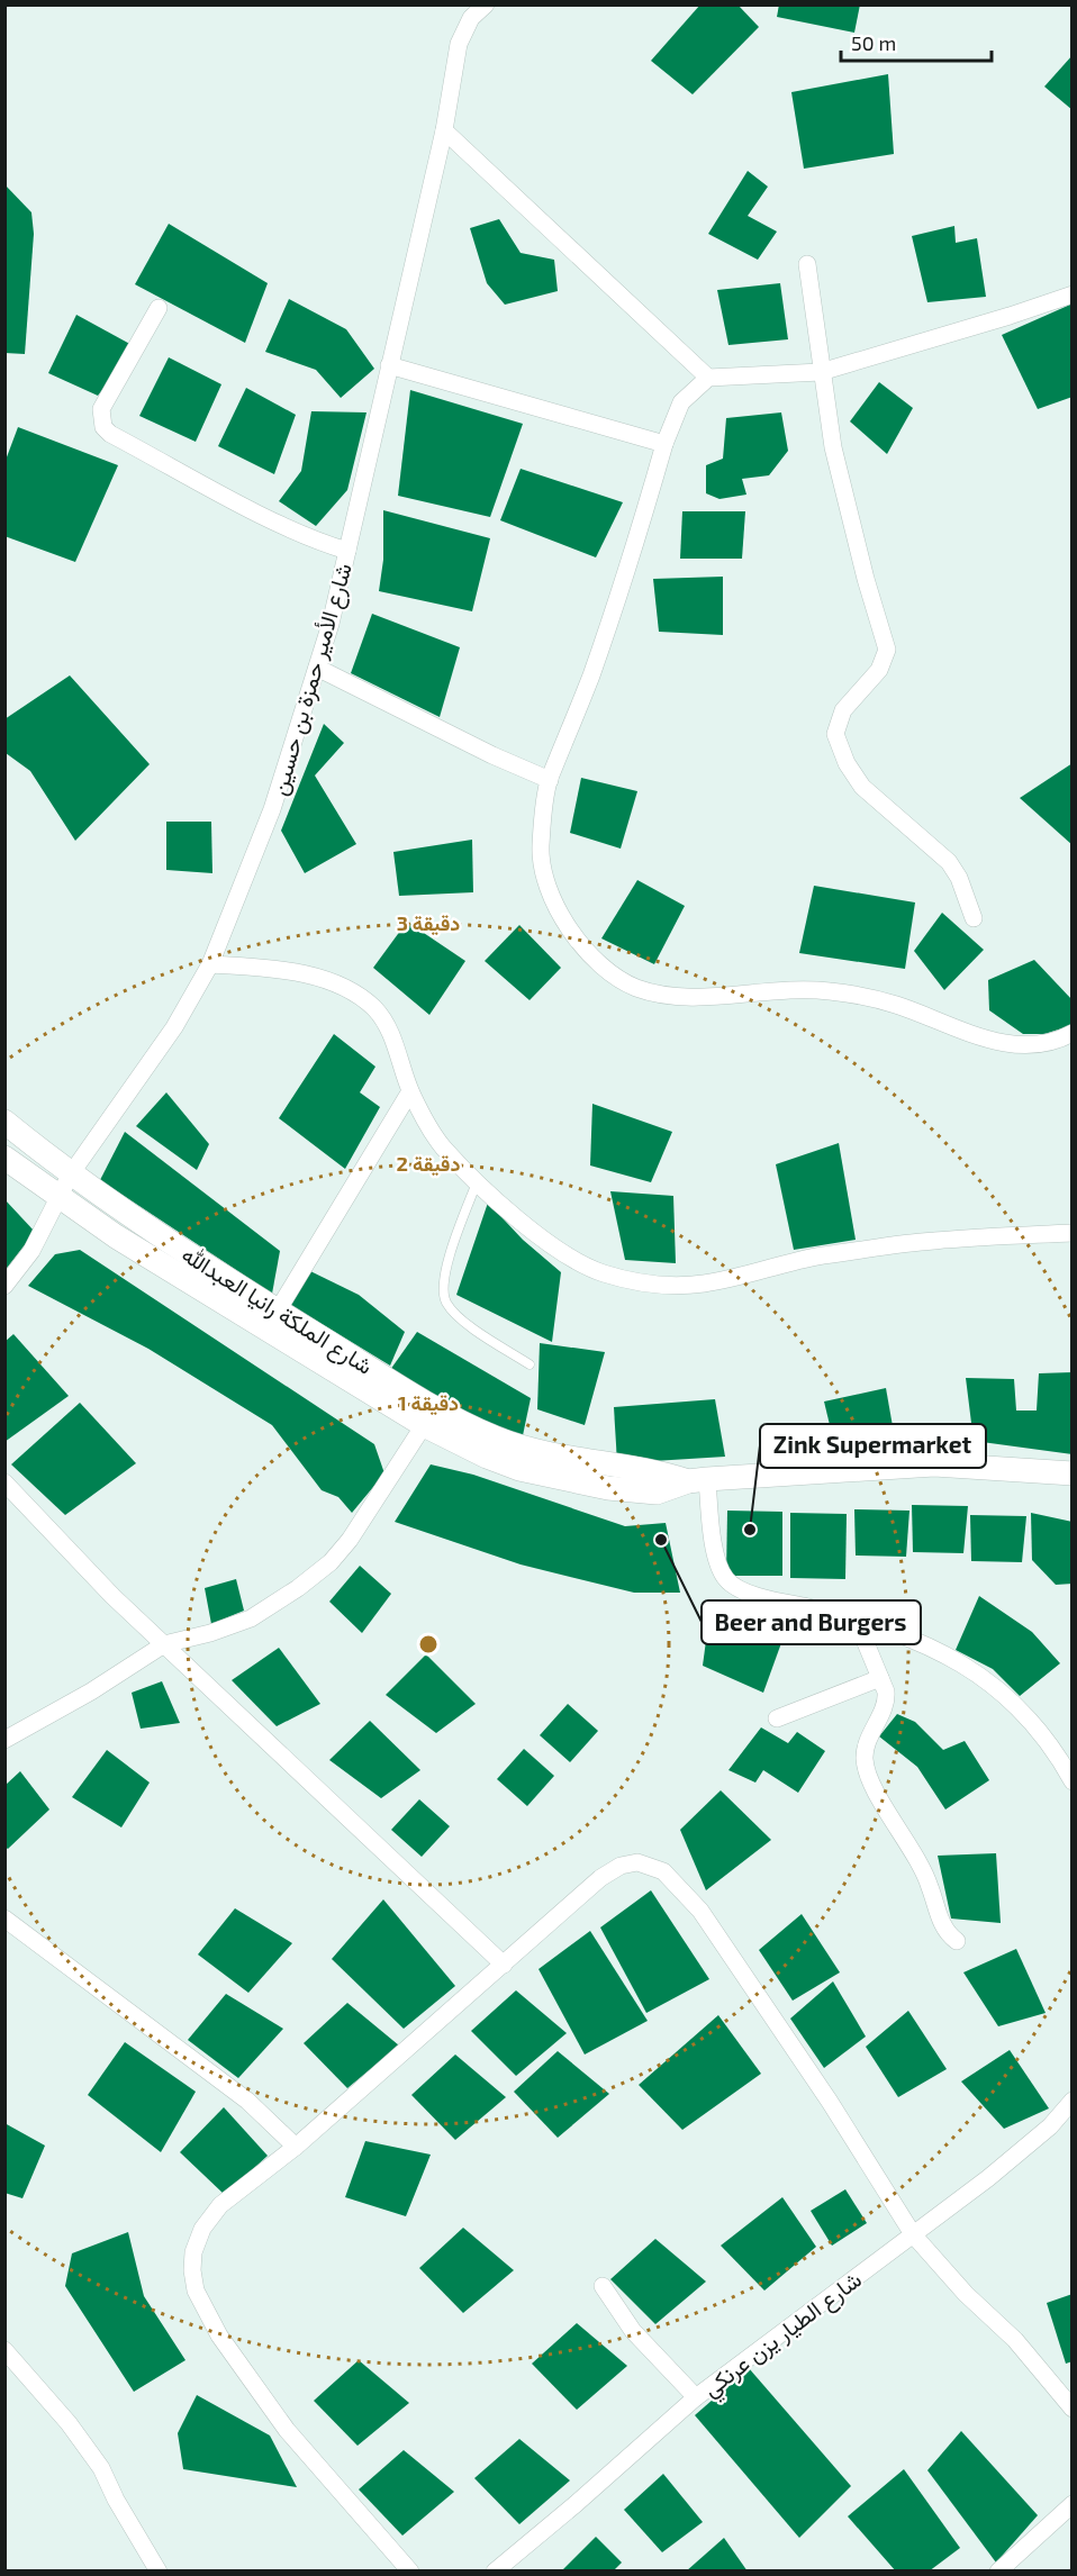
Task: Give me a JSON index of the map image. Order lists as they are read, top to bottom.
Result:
{
  "streets": {
    "main road": ["شارع الملكة رانيا العبدالله"],
    "street": ["شارع الأمير حمزة بن حسين", "شارع الطيار يزن عرنكي"]
  },
  "crossings": [
    ["شارع الأمير حمزة بن حسين", "شارع الملكة رانيا العبدالله"]
  ],
  "places": ["Zink Supermarket", "Beer and Burgers"],
  "scale_bar": "50 m",
  "rings": ["3 دقيقة", "2 دقيقة", "1 دقيقة"]
}
